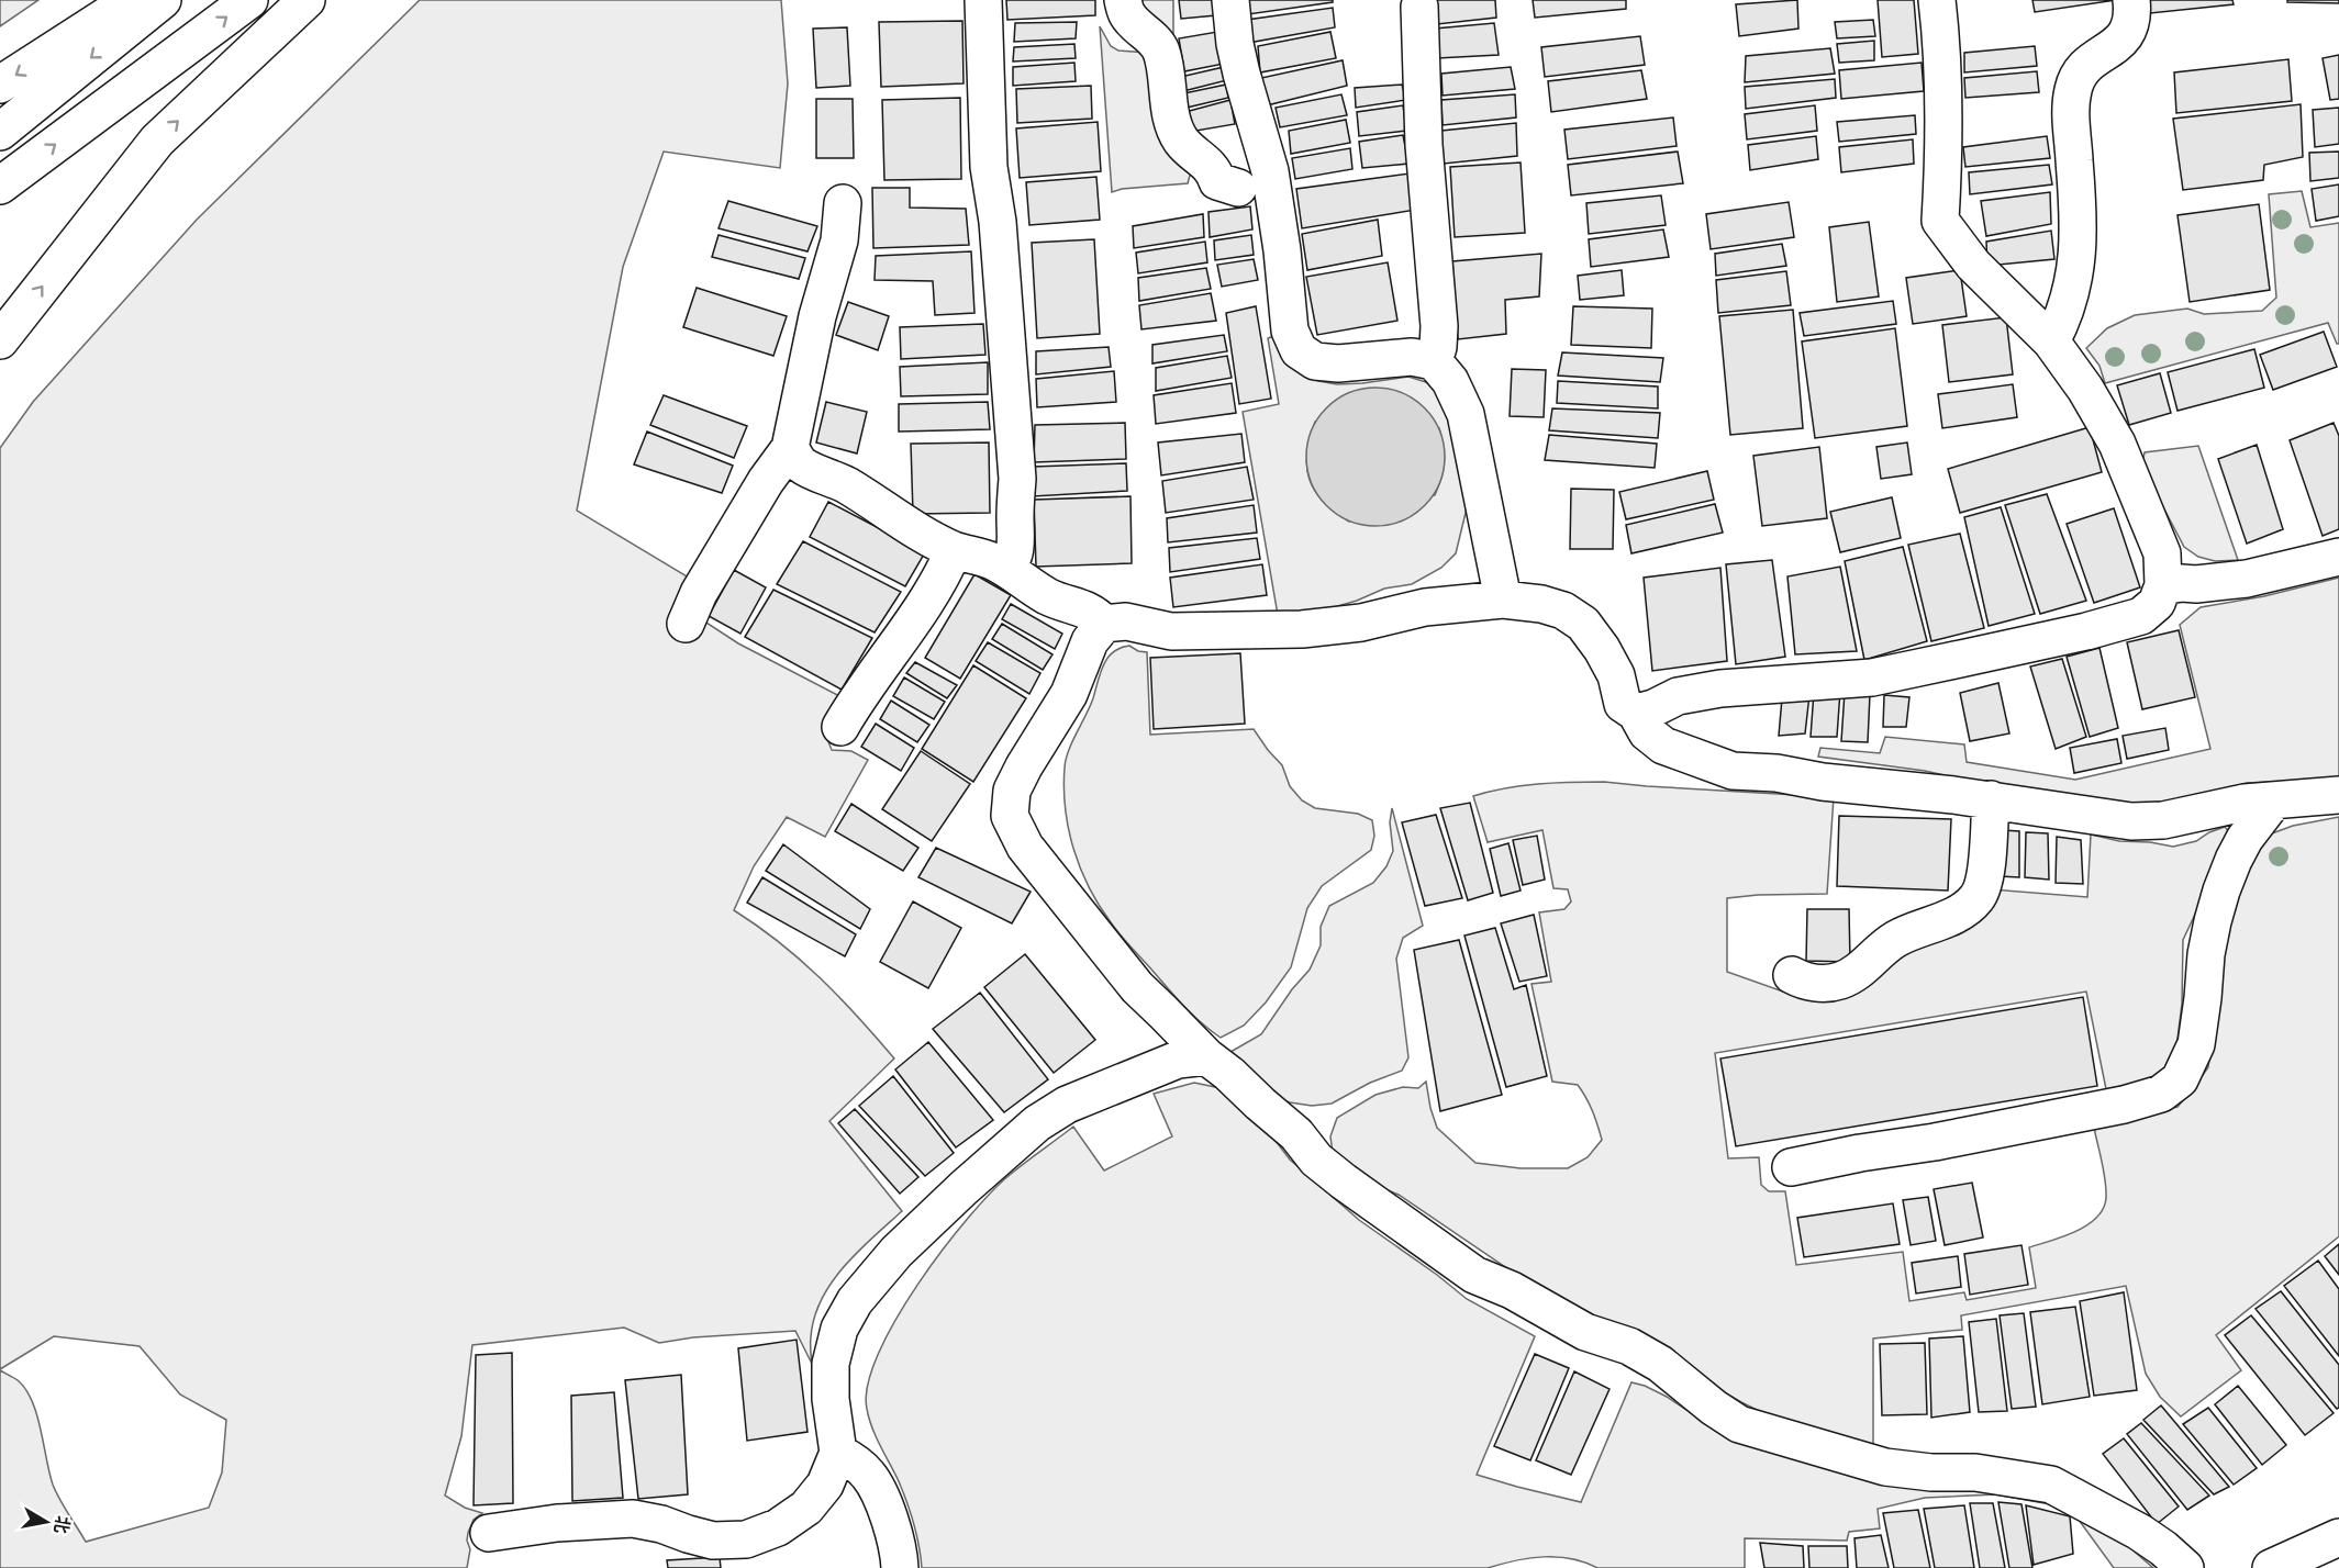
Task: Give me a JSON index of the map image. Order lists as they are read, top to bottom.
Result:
{
  "north": "right"
}
